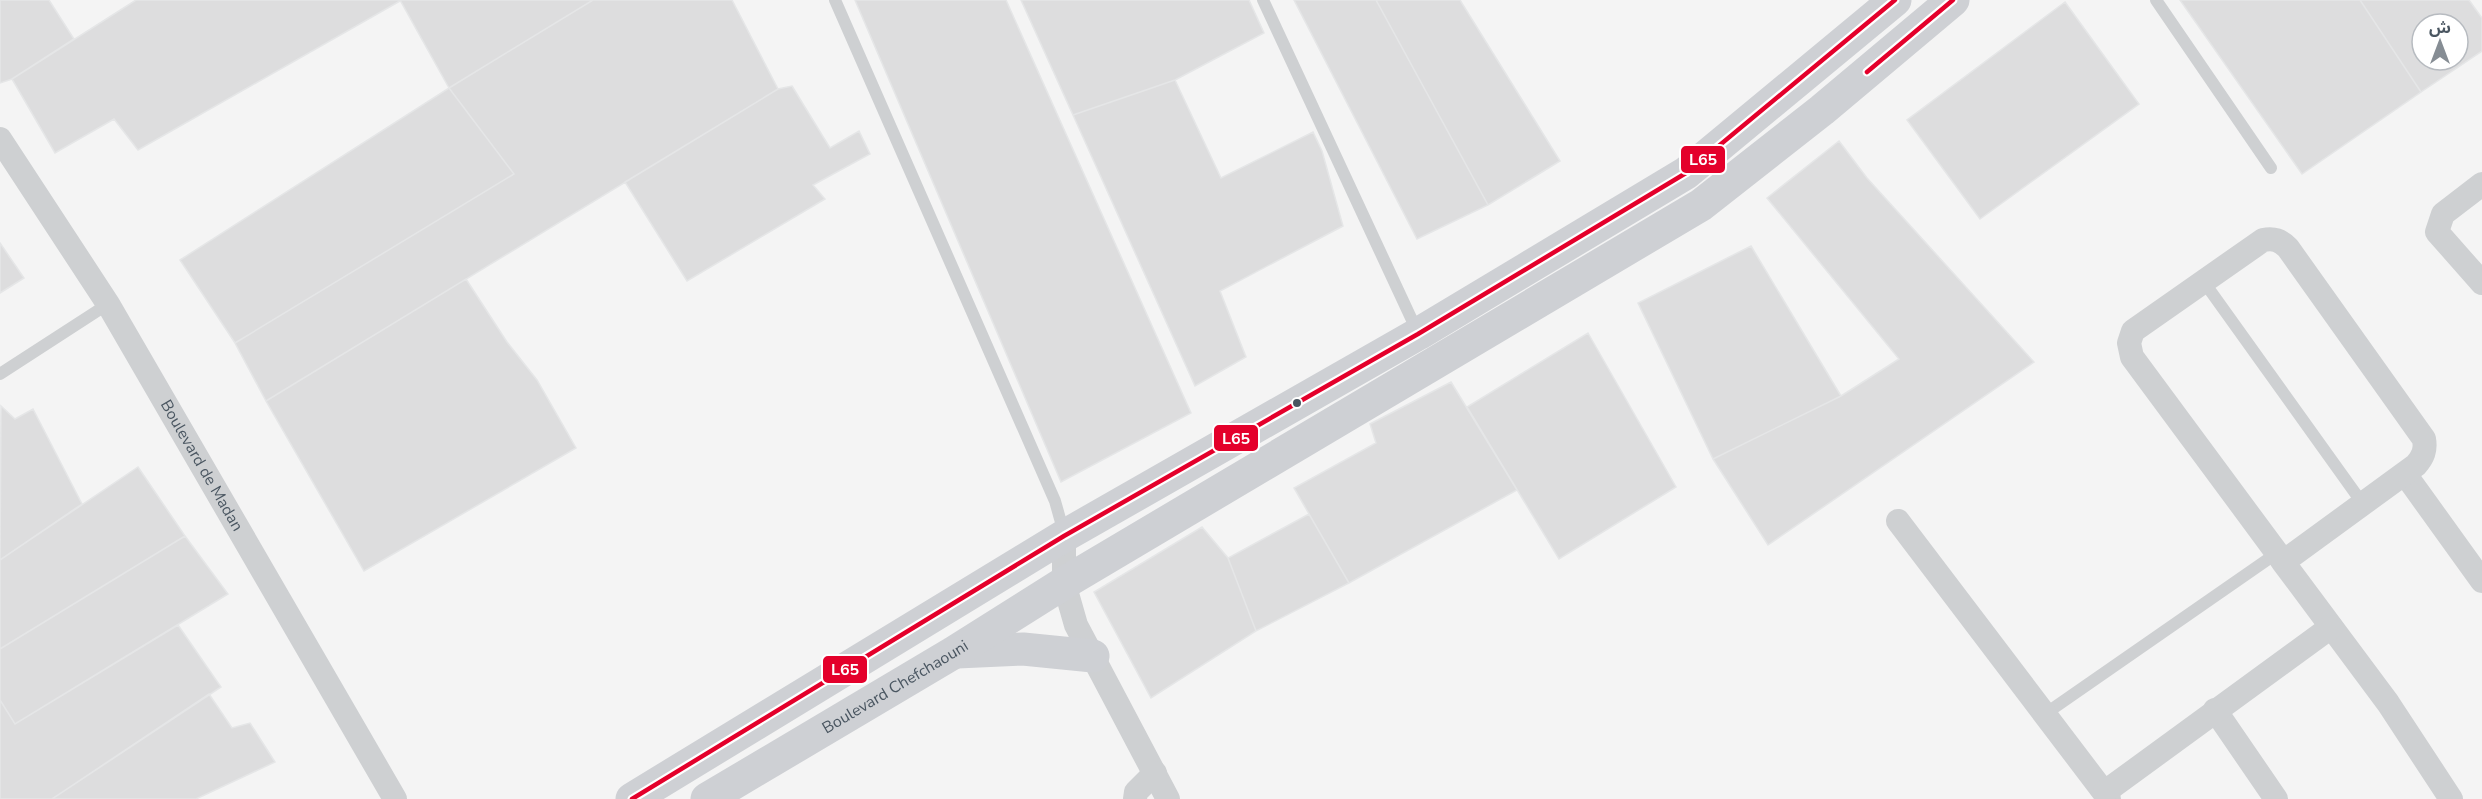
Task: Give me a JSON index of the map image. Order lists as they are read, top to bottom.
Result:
{
  "streets": {
    "street": ["Boulevard de Madan", "Boulevard Chefchaouni"]
  },
  "lines": ["transit line L65"],
  "north": "top"
}
